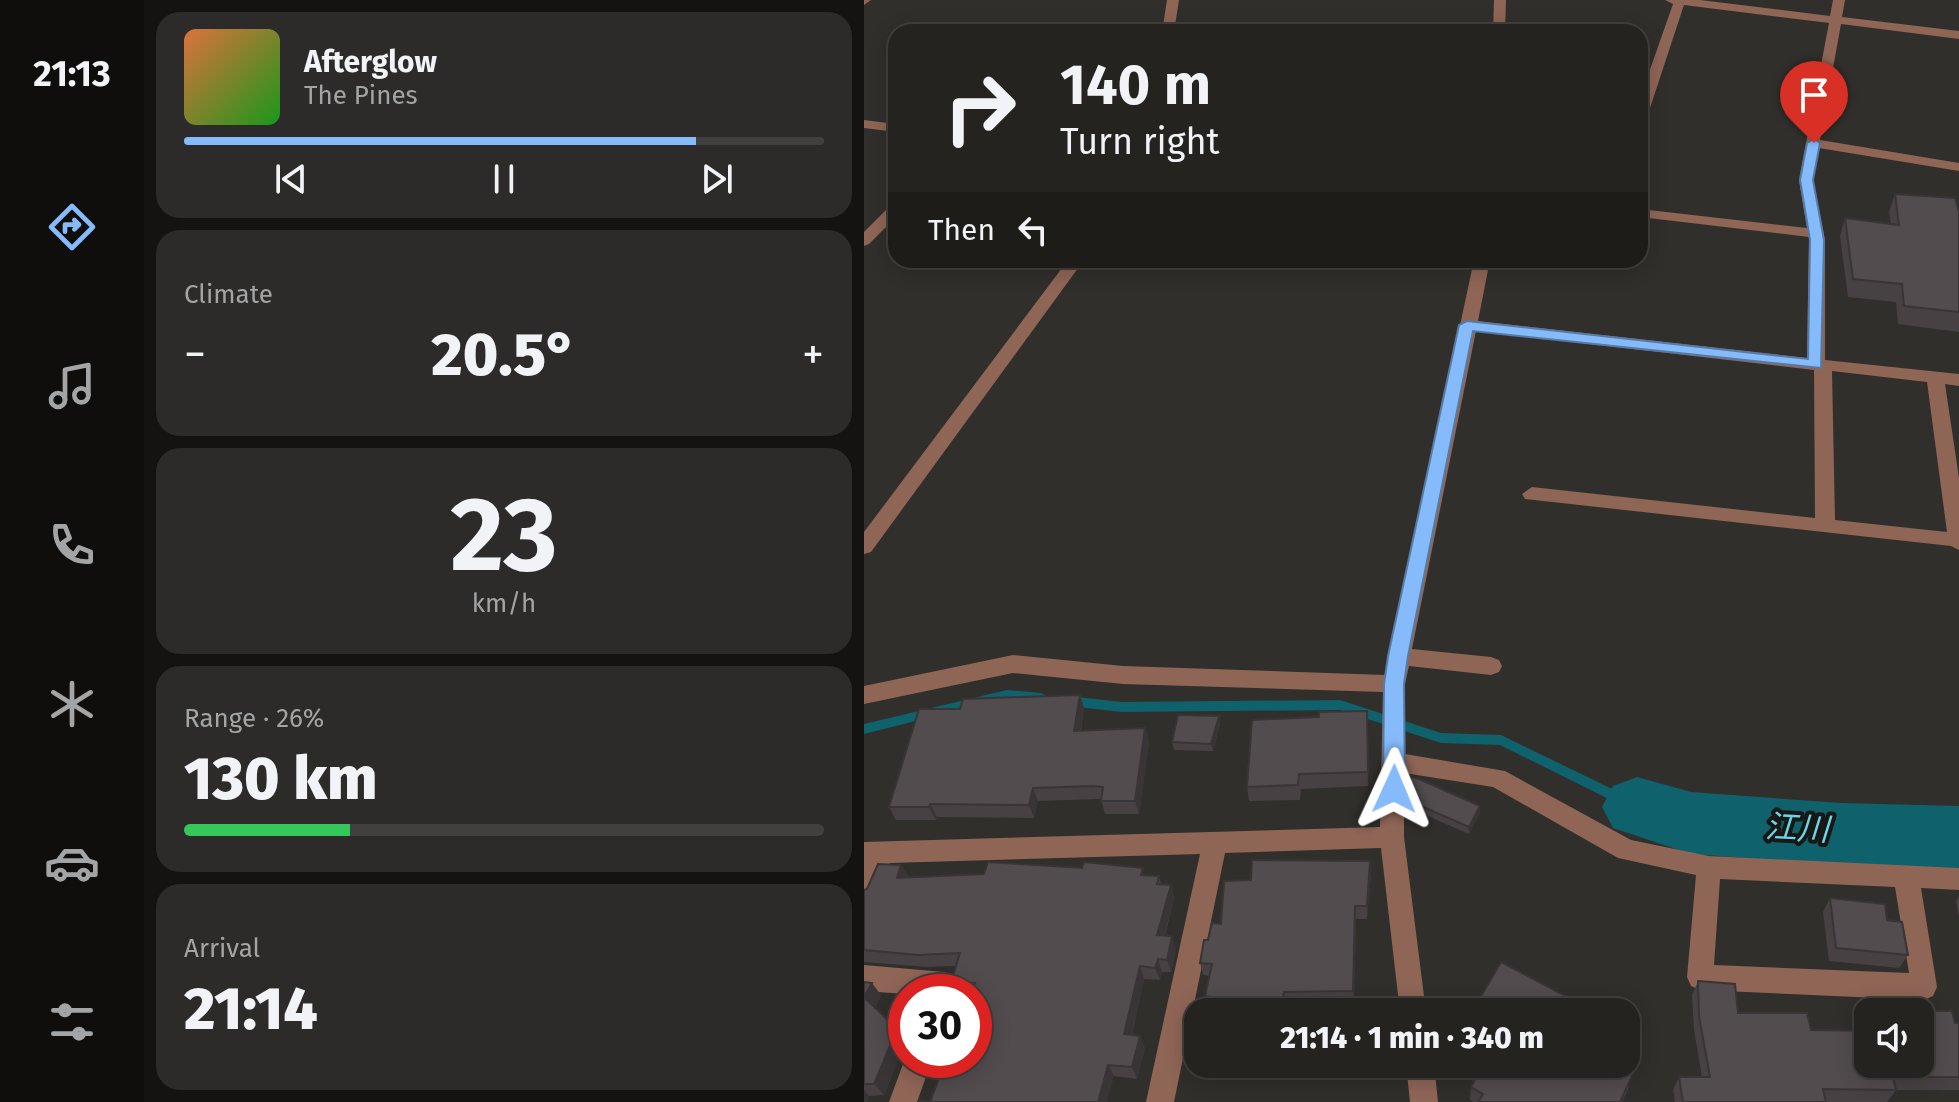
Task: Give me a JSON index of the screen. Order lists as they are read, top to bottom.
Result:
{
  "water": ["江川"],
  "page": {
    "tabs": "21:13",
    "turn": ["140 m", "Turn right"],
    "song": ["Afterglow", "The Pines"],
    "then": "Then",
    "tile": [
      "Climate",
      ["23", "km/h"],
      ["Range · 26%", "130 km"],
      ["Arrival", "21:14"]
    ],
    "heat": ["−", "20.5°", "+"],
    "limit": "30",
    "trip": "21:14 · 1 min · 340 m"
  }
}
